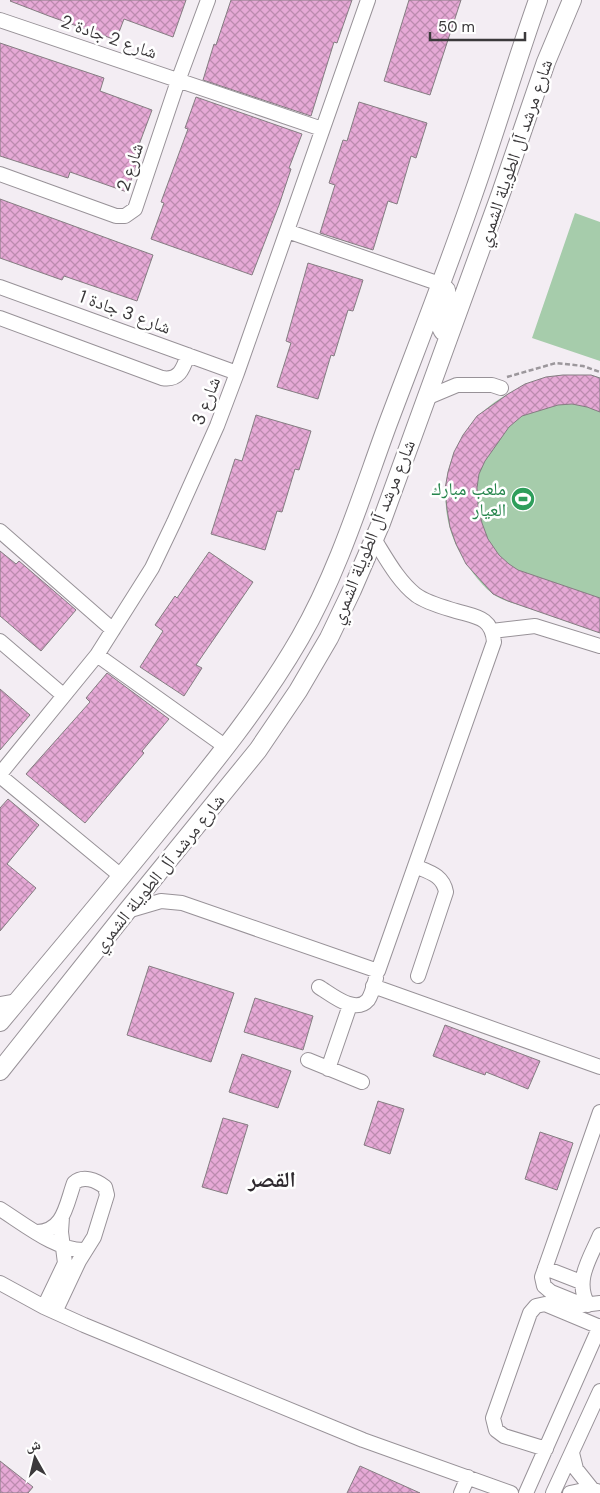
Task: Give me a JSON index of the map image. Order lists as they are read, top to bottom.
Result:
{
  "streets": {
    "main road": ["شارع مرشد آل الطويلة الشمري"],
    "street": [
      "شارع 2 جادة 2",
      "شارع 2",
      "شارع 3 جادة 1",
      "شارع 3"
    ]
  },
  "crossings": [
    ["شارع 2 جادة 2", "شارع 2"],
    ["شارع 2 جادة 2", "شارع 3"],
    ["شارع 3 جادة 1", "شارع 3"]
  ],
  "districts": ["القصر"],
  "places": {
    "sports": ["ملعب مبارك العيار"]
  },
  "scale_bar": "50 m",
  "north": "top"
}
